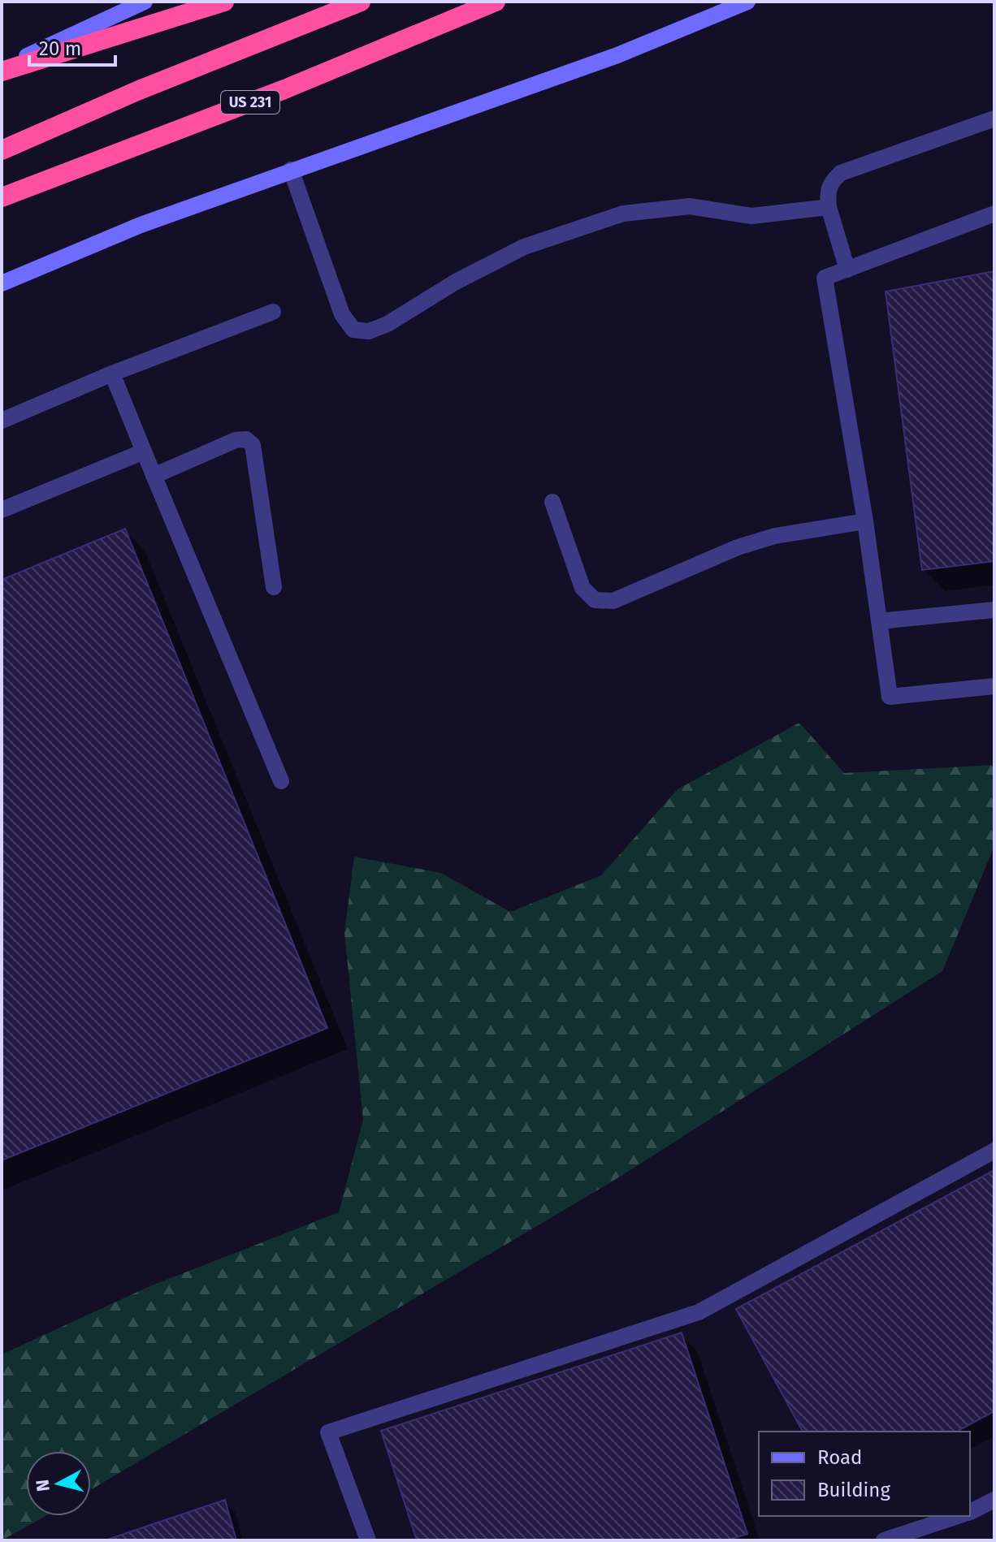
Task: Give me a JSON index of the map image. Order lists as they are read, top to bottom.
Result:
{
  "streets": {
    "highway": ["US 231"]
  },
  "legend": ["Road", "Building"],
  "scale_bar": "20 m",
  "north": "left"
}
